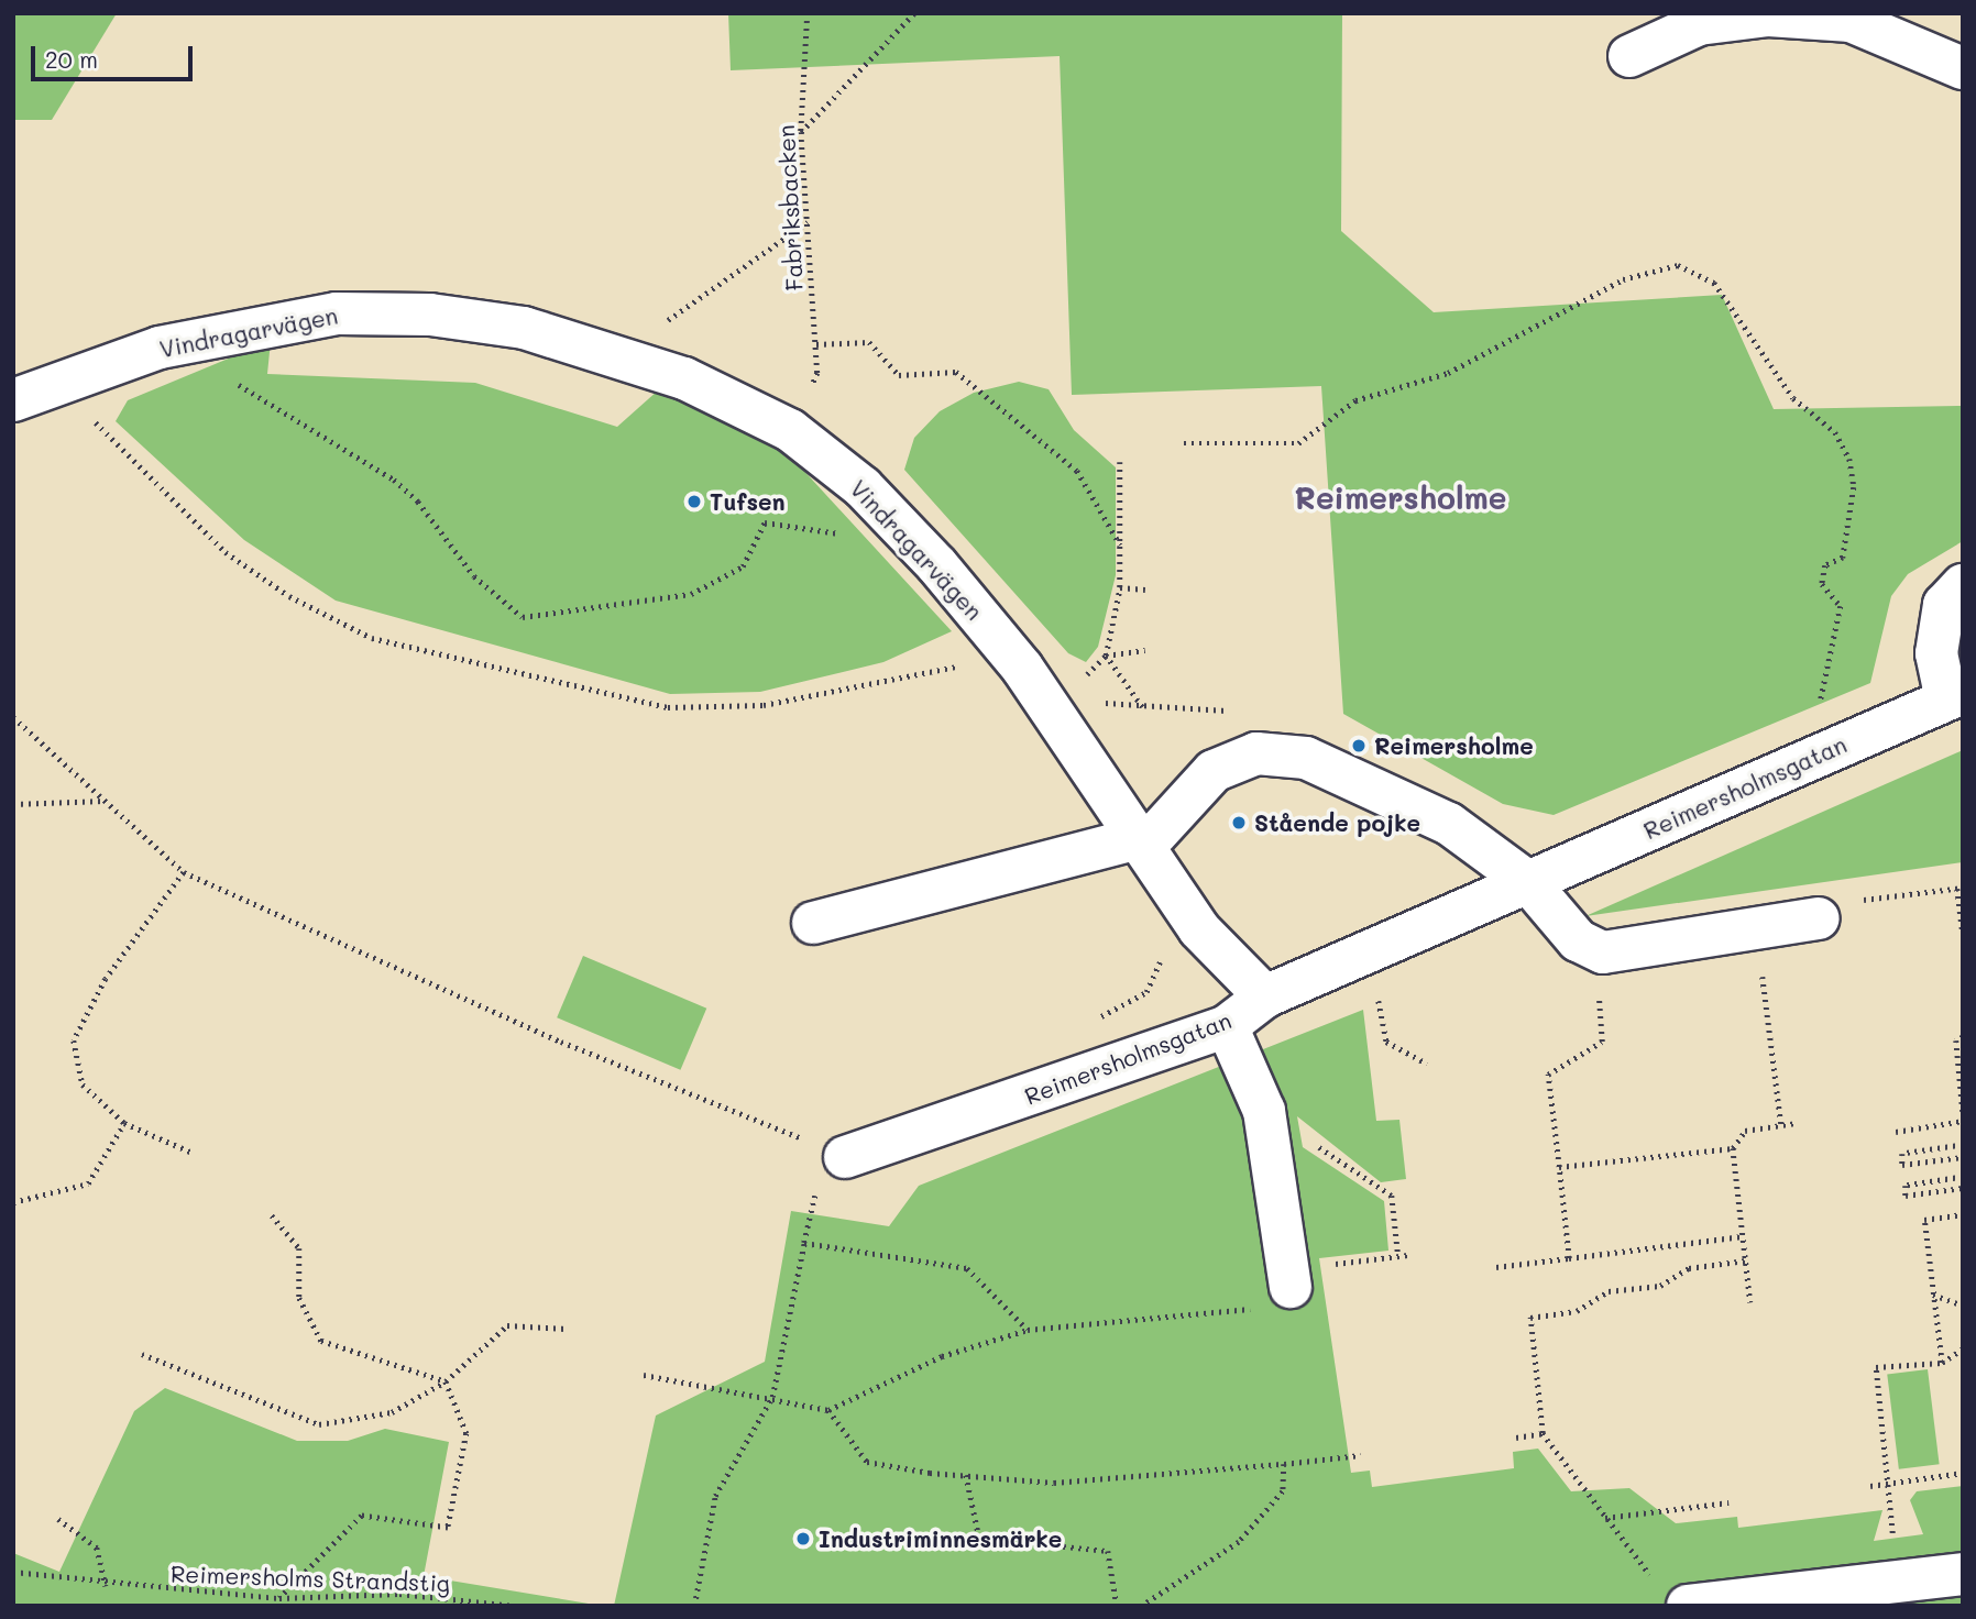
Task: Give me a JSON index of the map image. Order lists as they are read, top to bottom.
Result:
{
  "streets": {
    "street": ["Vindragarvägen", "Reimersholmsgatan"],
    "path": ["Fabriksbacken", "Reimersholms Strandstig"]
  },
  "crossings": [
    ["Vindragarvägen", "Reimersholmsgatan"]
  ],
  "districts": ["Reimersholme"],
  "places": [
    "Tufsen",
    "Reimersholme",
    "Stående pojke",
    "Industriminnesmärke"
  ],
  "scale_bar": "20 m"
}
